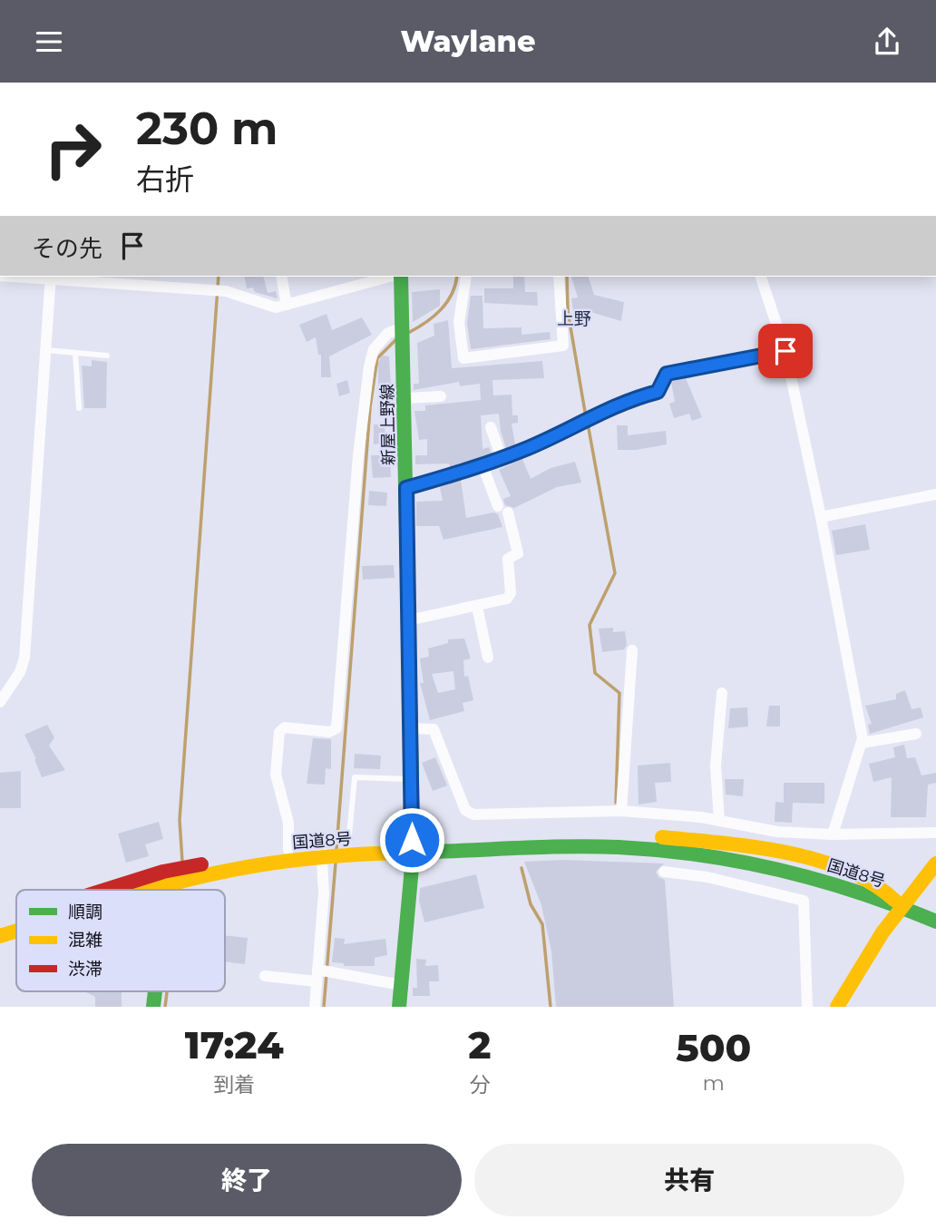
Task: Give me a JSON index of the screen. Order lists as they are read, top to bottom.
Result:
{
  "streets": {
    "main road": ["新屋上野線", "国道8号"]
  },
  "crossings": [
    ["新屋上野線", "国道8号"]
  ],
  "districts": ["上野"],
  "legend": ["順調", "混雑", "渋滞"],
  "page": {
    "header": "Waylane",
    "turn": ["230 m", "右折"],
    "then": "その先",
    "eta": [
      "17:24",
      "到着",
      "2",
      "分",
      "500",
      "m"
    ],
    "buttons": ["終了", "共有"]
  }
}
